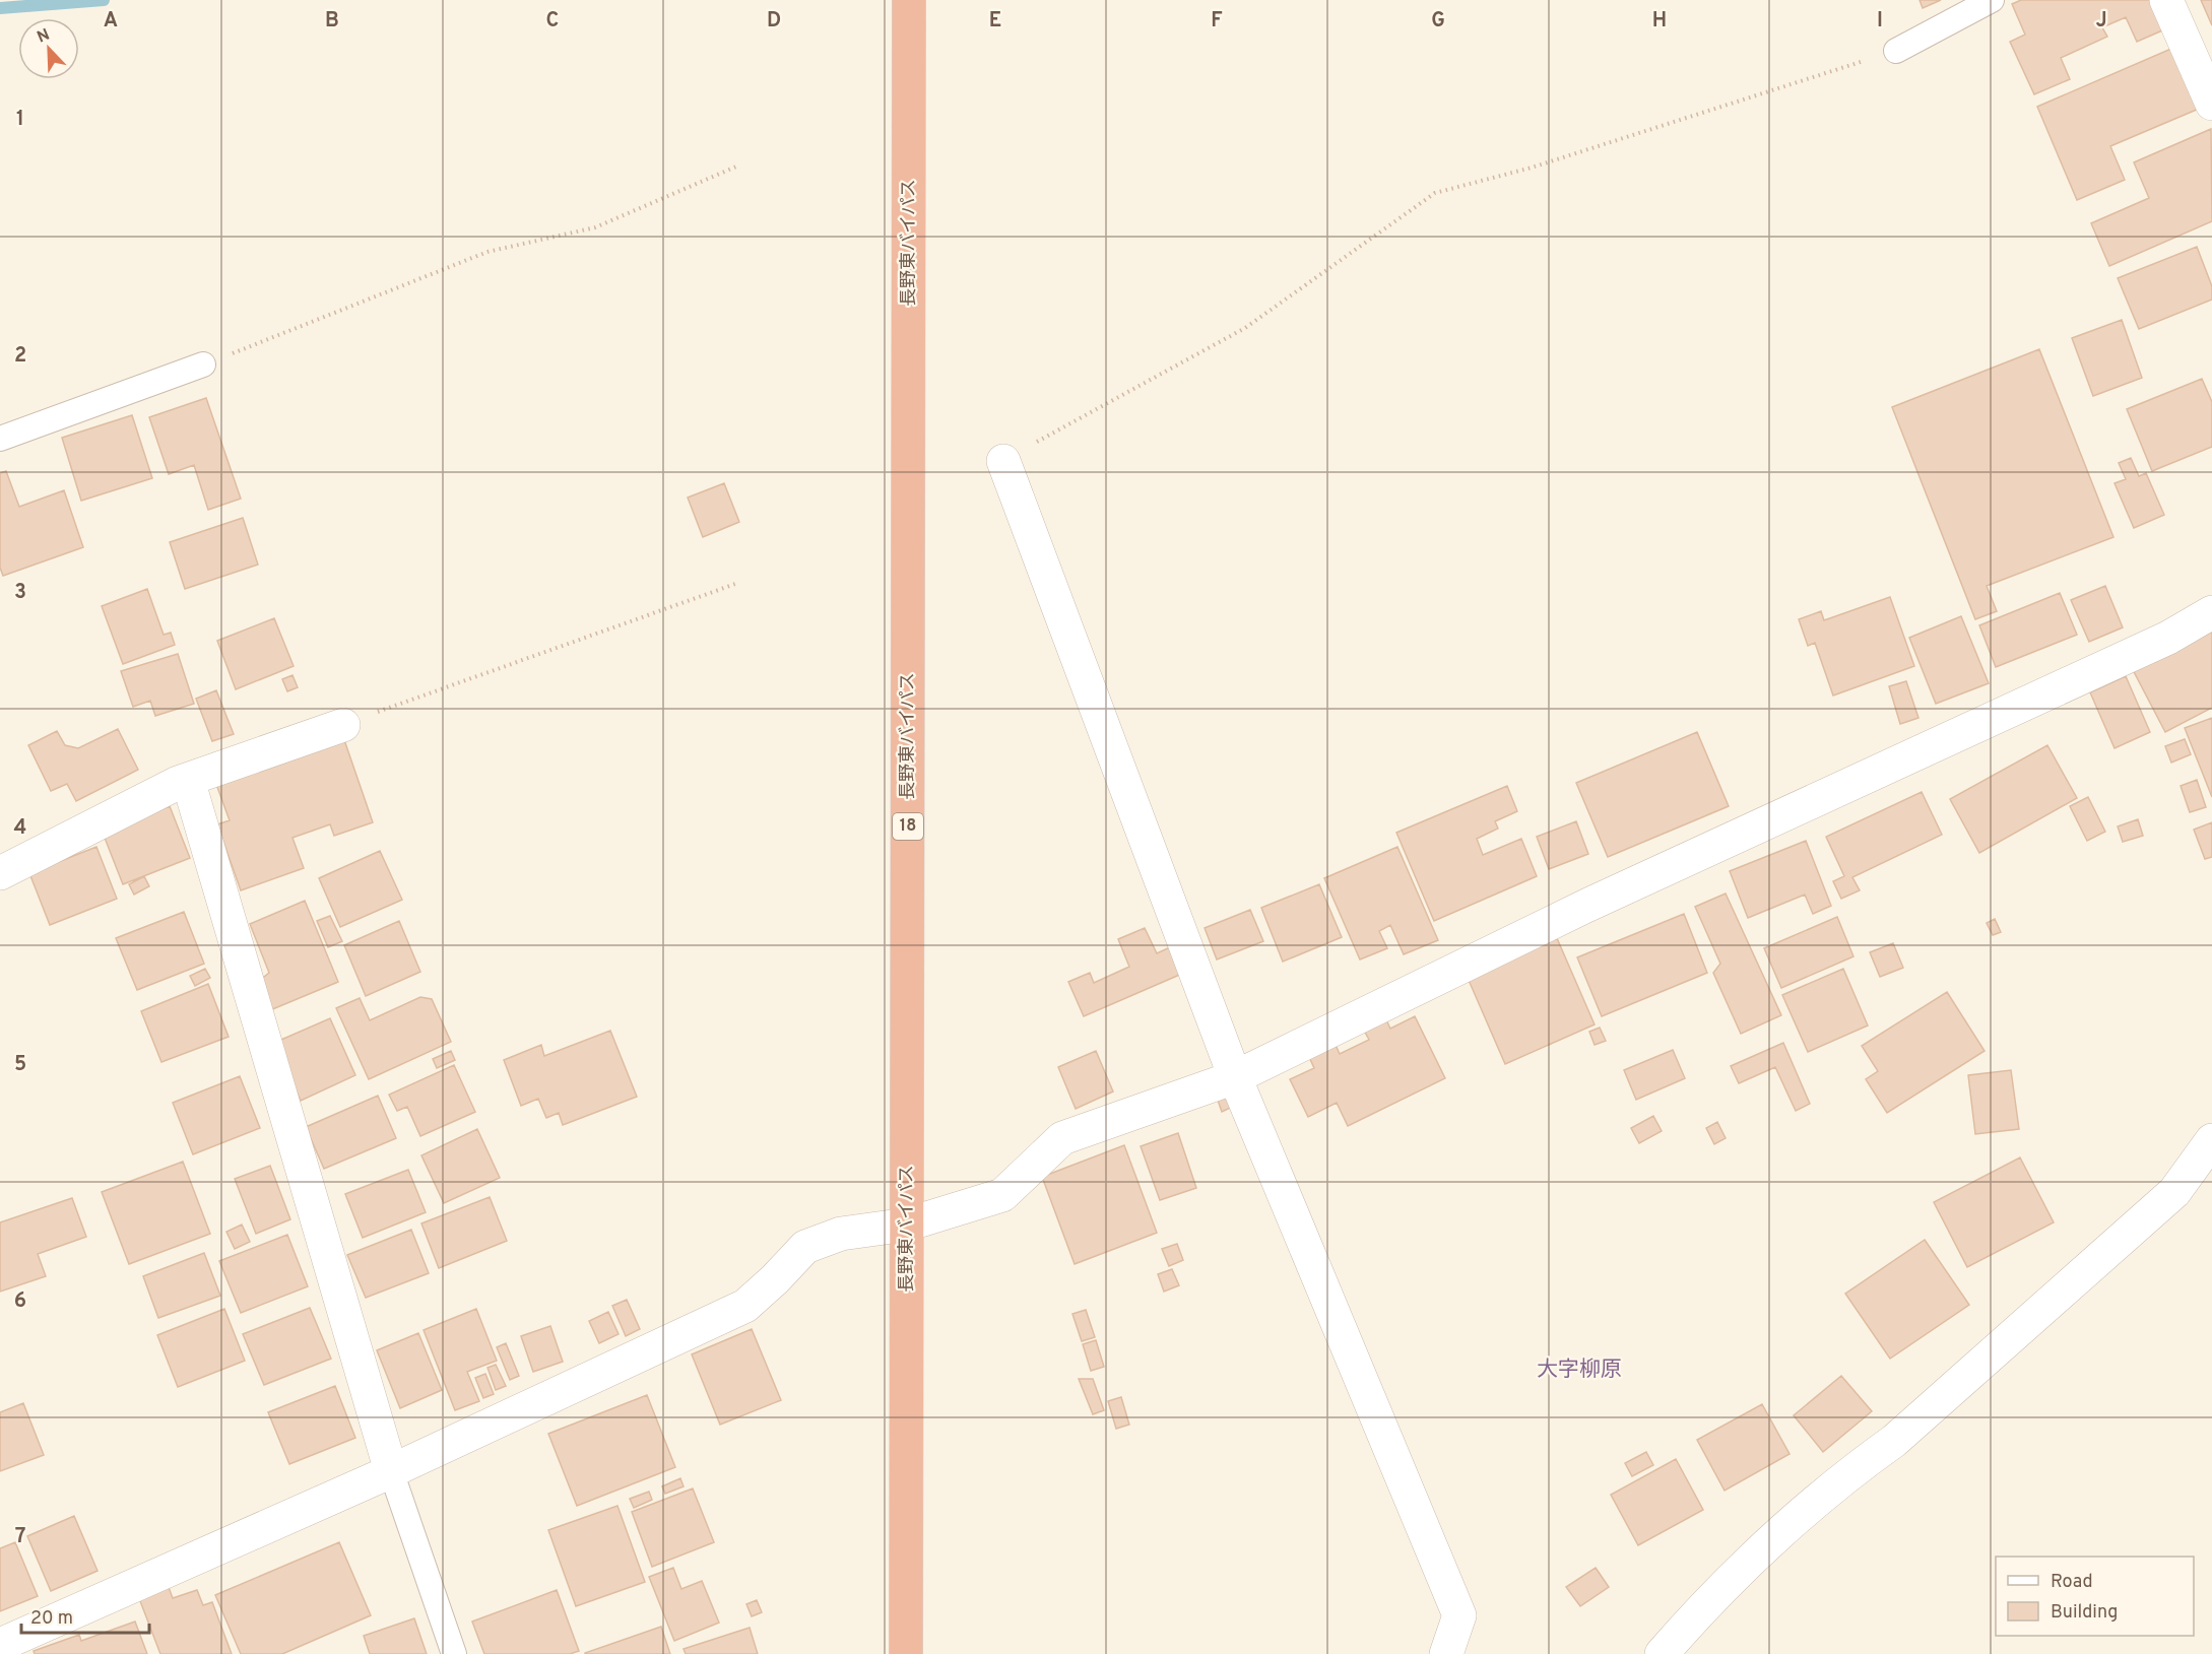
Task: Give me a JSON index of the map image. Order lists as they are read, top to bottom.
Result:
{
  "streets": {
    "highway": ["長野東バイパス", "18"]
  },
  "districts": ["大字柳原"],
  "legend": ["Road", "Building"],
  "scale_bar": "20 m",
  "north": "top left",
  "grid": {
    "columns": [
      "A",
      "B",
      "C",
      "D",
      "E",
      "F",
      "G",
      "H",
      "I",
      "J"
    ],
    "rows": [
      "1",
      "2",
      "3",
      "4",
      "5",
      "6",
      "7"
    ]
  }
}
